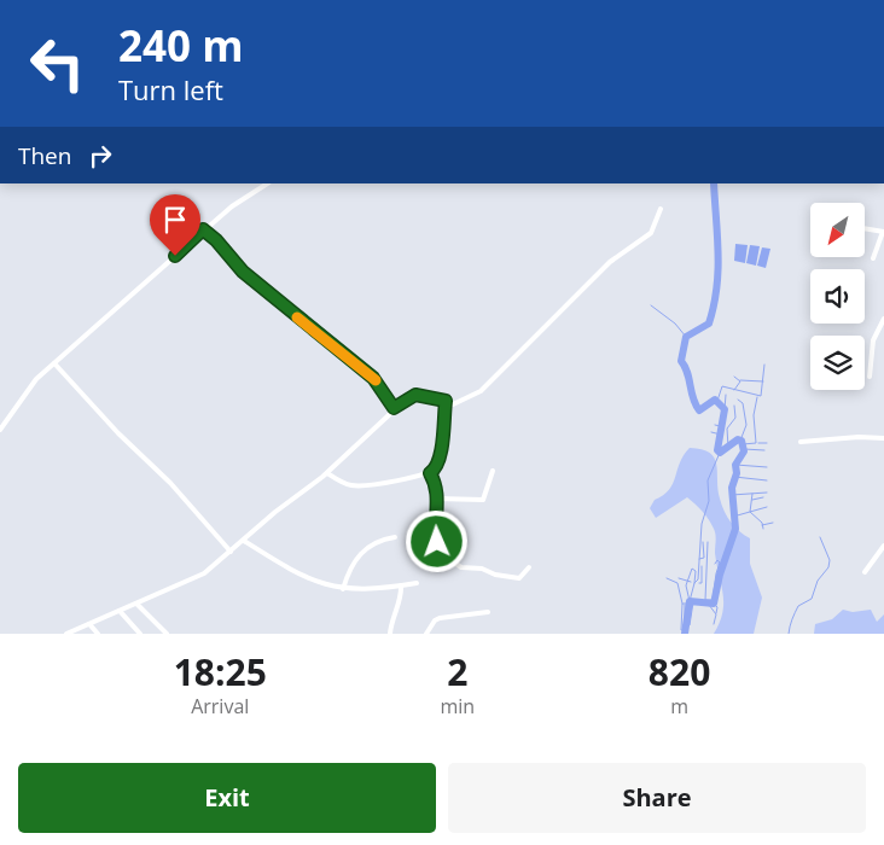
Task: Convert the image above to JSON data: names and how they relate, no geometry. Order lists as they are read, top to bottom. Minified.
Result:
{"north":"bottom left","page":{"turn":["240 m","Turn left"],"then":"Then","eta":["18:25","Arrival","2","min","820","m"],"buttons":["Exit","Share"]}}
